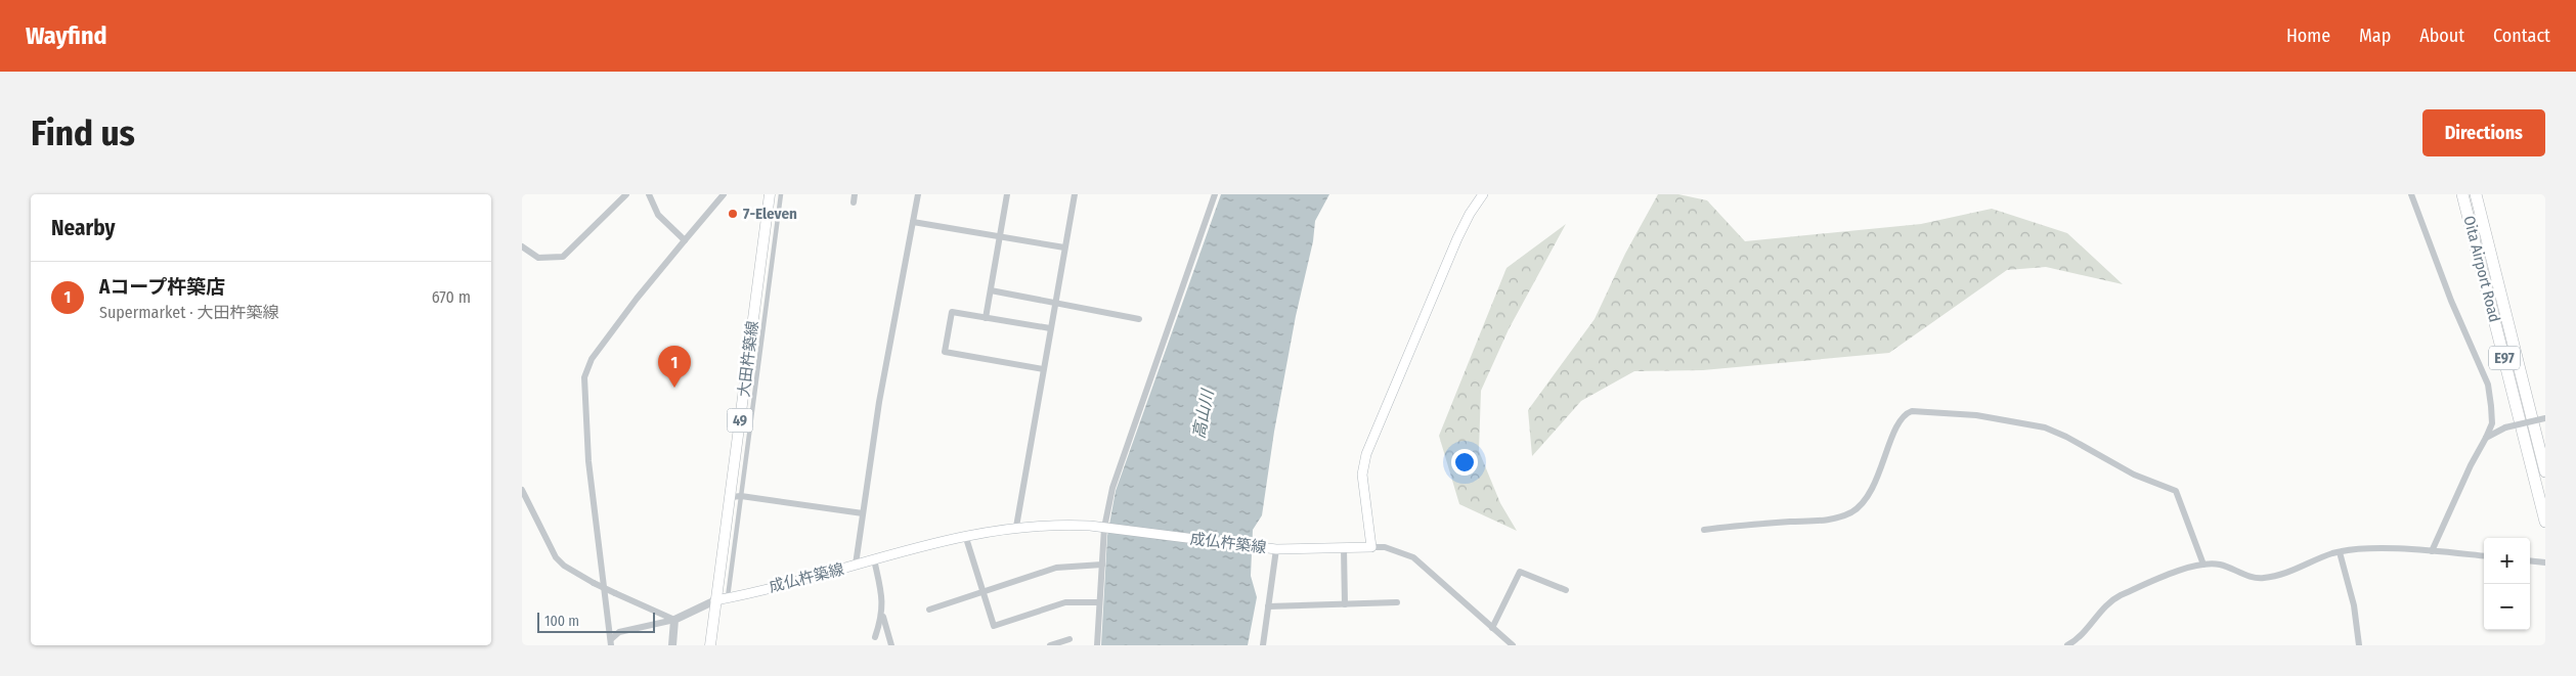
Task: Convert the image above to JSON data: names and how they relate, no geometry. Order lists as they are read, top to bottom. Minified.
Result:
{"streets":{"highway":["Oita Airport Road","E97"],"main road":["大田杵築線","49","成仏杵築線"]},"crossings":[["大田杵築線","成仏杵築線"]],"water":["高山川"],"places":["7-Eleven"],"scale_bar":"100 m","page":{"header":"Wayfind","nav":["Home","Map","About","Contact"],"buttons":"Directions","title":"Find us","heading":"Nearby","list":[{"mark":"1","name":"Aコープ杵築店","note":"Supermarket · 大田杵築線","value":"670 m"}],"pins":"1","map_buttons":["+","−"],"scale":"100 m"}}
